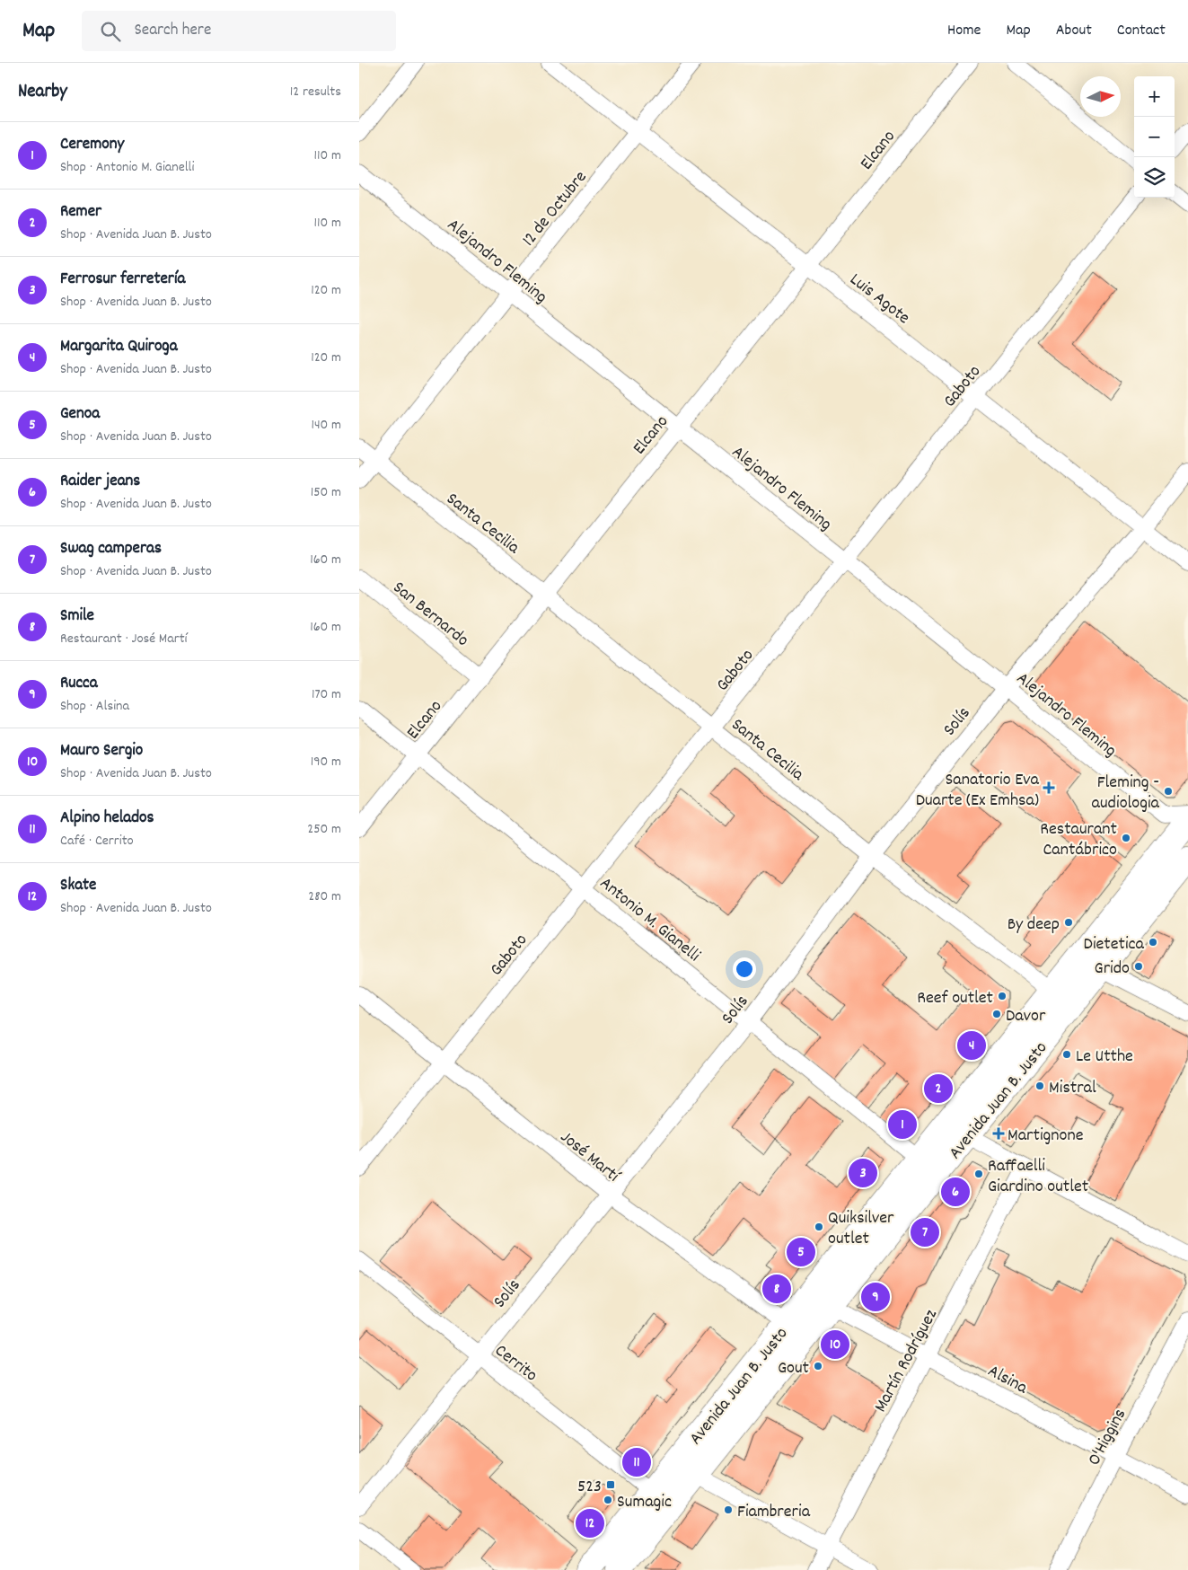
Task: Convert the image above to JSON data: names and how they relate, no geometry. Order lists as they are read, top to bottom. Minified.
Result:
{"streets":{"main road":["Avenida Juan B. Justo"],"street":["Elcano","12 de Octubre","Alejandro Fleming","Luis Agote","Gaboto","Santa Cecilia","San Bernardo","Solís","Antonio M. Gianelli","José Martí","Martín Rodríguez","Cerrito","Alsina","O'Higgins"]},"crossings":[["Elcano","Alejandro Fleming"],["Elcano","Luis Agote"],["Elcano","Santa Cecilia"],["Elcano","San Bernardo"],["Elcano","Antonio M. Gianelli"],["12 de Octubre","Alejandro Fleming"],["12 de Octubre","Luis Agote"],["12 de Octubre","Santa Cecilia"],["Alejandro Fleming","Gaboto"],["Alejandro Fleming","Solís"],["Luis Agote","Gaboto"],["Luis Agote","Solís"],["Gaboto","Santa Cecilia"],["Gaboto","Antonio M. Gianelli"],["Gaboto","José Martí"],["Santa Cecilia","Solís"],["Santa Cecilia","Avenida Juan B. Justo"],["Solís","Antonio M. Gianelli"],["Solís","José Martí"],["Solís","Cerrito"],["Antonio M. Gianelli","Avenida Juan B. Justo"],["Avenida Juan B. Justo","José Martí"],["Avenida Juan B. Justo","Cerrito"],["Avenida Juan B. Justo","Alsina"],["Martín Rodríguez","Alsina"],["Alsina","O'Higgins"]],"places":{"health":["Sanatorio Eva Duarte (Ex Emhsa)","Martignone"],"other":["Fleming - audiologia","Restaurant Cantábrico","By deep","Dietetica","Grido","Reef outlet","Davor","Le Utthe","Mistral","Raffaelli Giardino outlet","Quiksilver outlet","Gout","Sumagic","Fiambreria"],"transit":["523"]},"north":"right","page":{"header":"Map","search":"Search here","nav":["Home","Map","About","Contact"],"heading":["Nearby","12 results"],"map_buttons":["+","−"],"list":[{"mark":"1","name":"Ceremony","note":"Shop · Antonio M. Gianelli","value":"110 m"},{"mark":"2","name":"Remer","note":"Shop · Avenida Juan B. Justo","value":"110 m"},{"mark":"3","name":"Ferrosur ferretería","note":"Shop · Avenida Juan B. Justo","value":"120 m"},{"mark":"4","name":"Margarita Quiroga","note":"Shop · Avenida Juan B. Justo","value":"120 m"},{"mark":"5","name":"Genoa","note":"Shop · Avenida Juan B. Justo","value":"140 m"},{"mark":"6","name":"Raider jeans","note":"Shop · Avenida Juan B. Justo","value":"150 m"},{"mark":"7","name":"Swag camperas","note":"Shop · Avenida Juan B. Justo","value":"160 m"},{"mark":"8","name":"Smile","note":"Restaurant · José Martí","value":"160 m"},{"mark":"9","name":"Rucca","note":"Shop · Alsina","value":"170 m"},{"mark":"10","name":"Mauro Sergio","note":"Shop · Avenida Juan B. Justo","value":"190 m"},{"mark":"11","name":"Alpino helados","note":"Café · Cerrito","value":"250 m"},{"mark":"12","name":"Skate","note":"Shop · Avenida Juan B. Justo","value":"280 m"}],"pins":["4","2","1","3","6","7","5","8","9","10","11","12"]}}
